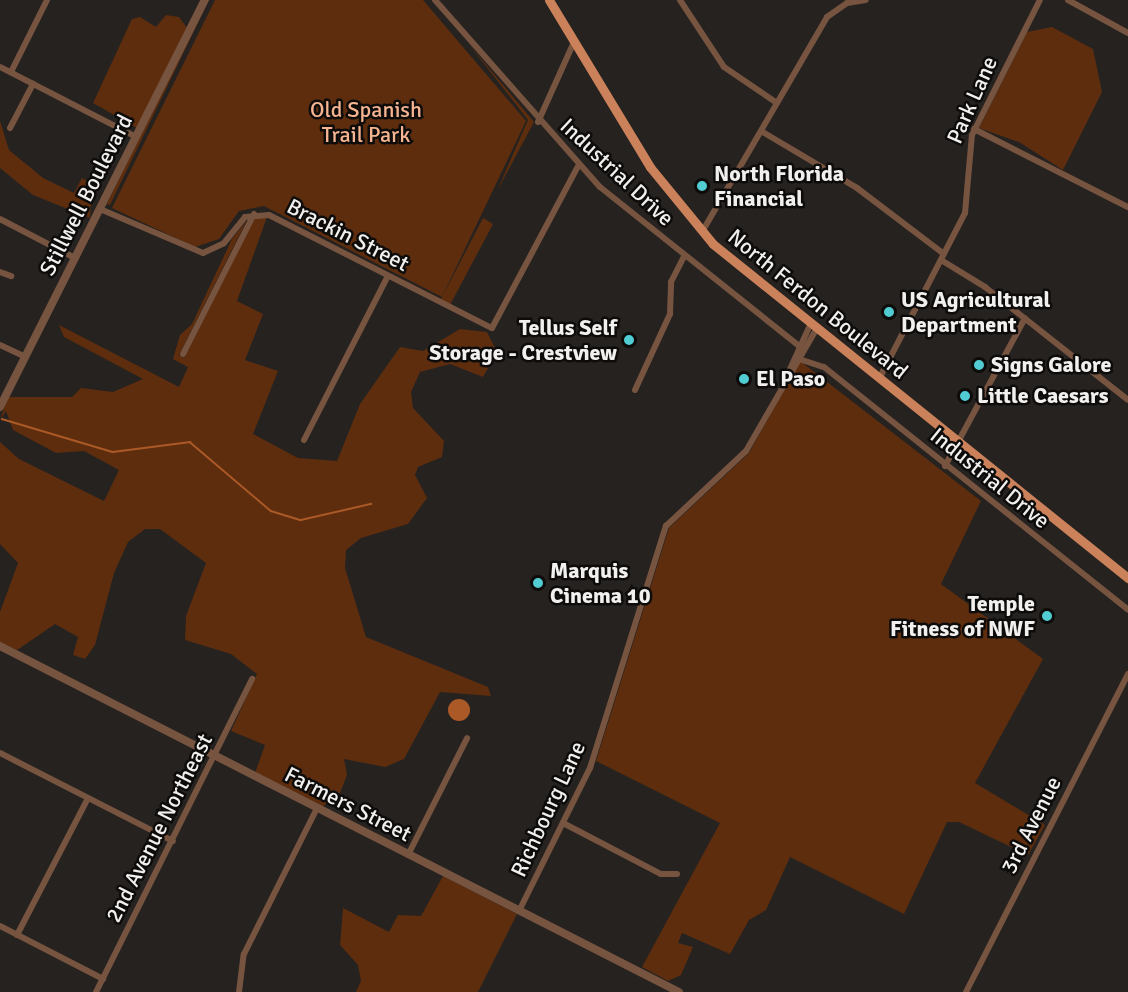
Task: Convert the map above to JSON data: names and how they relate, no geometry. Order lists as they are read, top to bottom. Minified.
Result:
{"streets":{"main road":["North Ferdon Boulevard"],"street":["Park Lane","Industrial Drive","Stillwell Boulevard","Brackin Street","Farmers Street","Richbourg Lane","3rd Avenue","2nd Avenue Northeast"]},"crossings":[["Park Lane","North Ferdon Boulevard"],["Industrial Drive","Brackin Street"],["Industrial Drive","Richbourg Lane"],["Stillwell Boulevard","Brackin Street"],["North Ferdon Boulevard","Richbourg Lane"],["Farmers Street","Richbourg Lane"],["Farmers Street","2nd Avenue Northeast"]],"parks":["Old Spanish Trail Park"],"places":["North Florida Financial","US Agricultural Department","Tellus Self Storage - Crestview","Signs Galore","El Paso","Little Caesars","Marquis Cinema 10","Temple Fitness of NWF"]}
